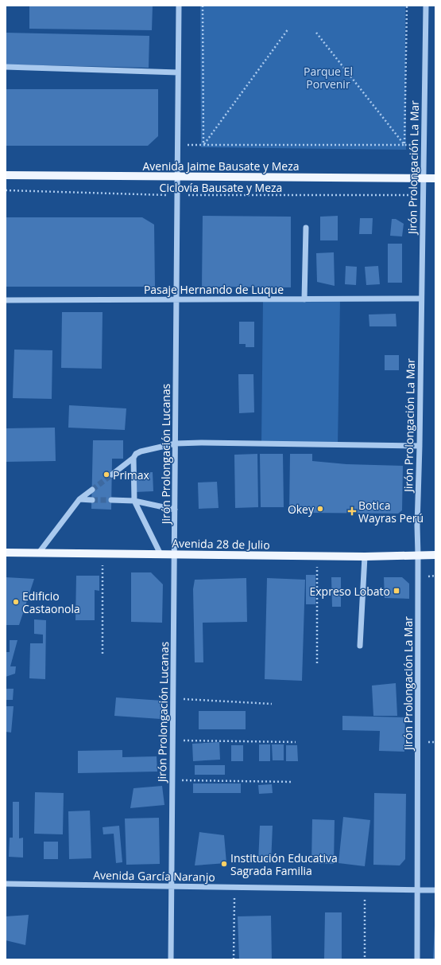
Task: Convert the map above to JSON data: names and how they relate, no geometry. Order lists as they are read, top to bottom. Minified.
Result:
{"streets":{"main road":["Avenida Jaime Bausate y Meza","Avenida 28 de Julio"],"street":["Jirón Prolongación La Mar","Pasaje Hernando de Luque","Jirón Prolongación Lucanas","Avenida García Naranjo"],"path":["Ciclovía Bausate y Meza"]},"crossings":[["Avenida Jaime Bausate y Meza","Jirón Prolongación La Mar"],["Avenida Jaime Bausate y Meza","Jirón Prolongación Lucanas"],["Jirón Prolongación La Mar","Ciclovía Bausate y Meza"],["Jirón Prolongación La Mar","Pasaje Hernando de Luque"],["Jirón Prolongación La Mar","Avenida 28 de Julio"],["Jirón Prolongación La Mar","Avenida García Naranjo"],["Ciclovía Bausate y Meza","Jirón Prolongación Lucanas"],["Pasaje Hernando de Luque","Jirón Prolongación Lucanas"],["Jirón Prolongación Lucanas","Avenida 28 de Julio"],["Jirón Prolongación Lucanas","Avenida García Naranjo"]],"parks":["Parque El Porvenir"],"places":{"other":["Primax","Okey","Edificio Castaonola","Institución Educativa Sagrada Familia"],"health":["Botica Wayras Perú"],"transit":["Expreso Lobato"]}}
